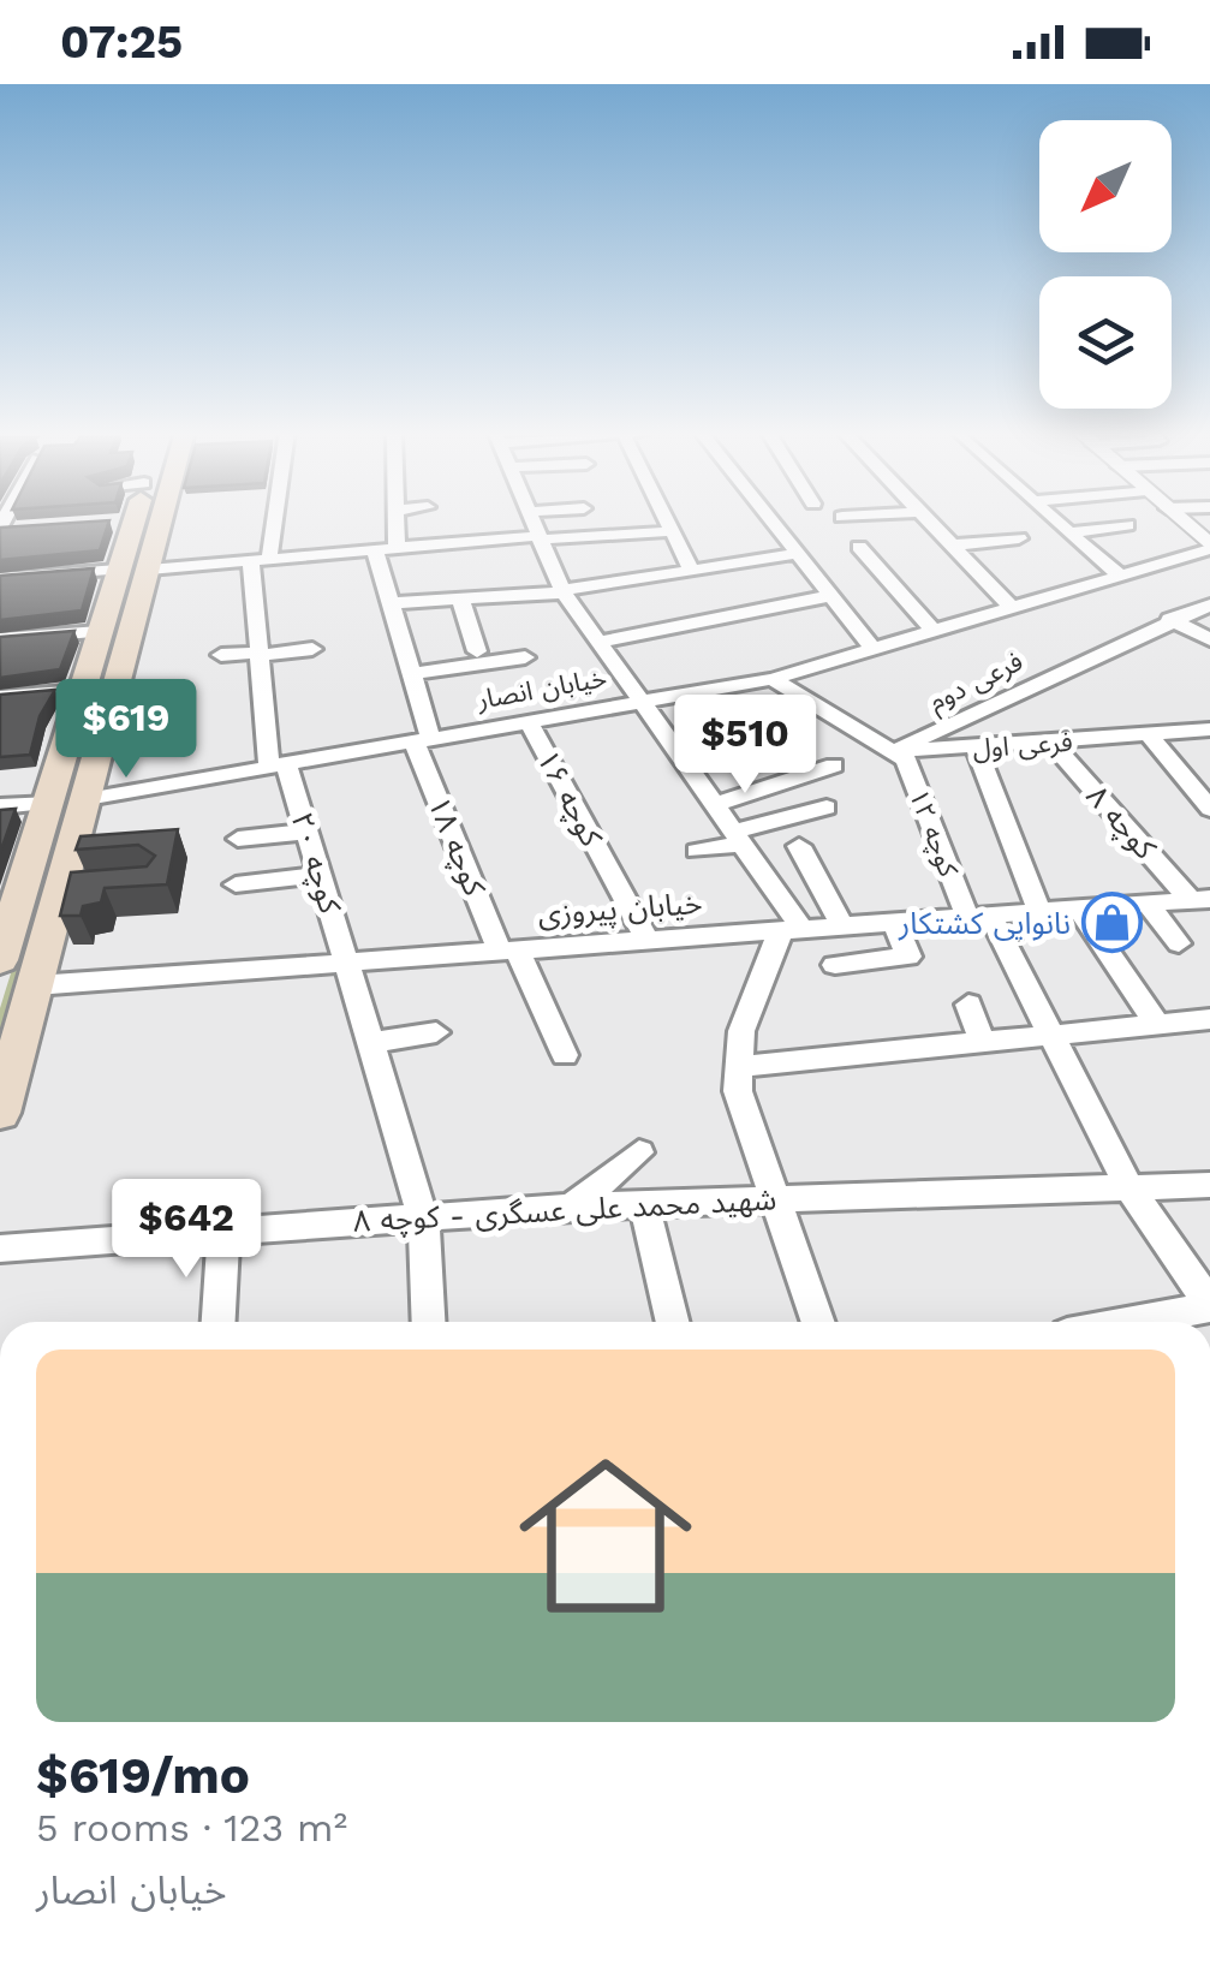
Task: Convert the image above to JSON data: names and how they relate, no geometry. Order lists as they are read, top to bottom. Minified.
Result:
{"streets":{"street":["فرعی دوم","خیابان انصار","فرعی اول","کوچه ۱۶","کوچه ۸","کوچه ۱۲","کوچه ۱۸","کوچه ۲۰","خیابان پیروزی","شهید محمد علی عسگری - کوچه ۸"]},"crossings":[["فرعی دوم","فرعی اول"],["فرعی دوم","کوچه ۱۲"],["خیابان انصار","کوچه ۱۶"],["خیابان انصار","کوچه ۱۲"],["خیابان انصار","کوچه ۱۸"],["خیابان انصار","کوچه ۲۰"],["فرعی اول","کوچه ۸"],["فرعی اول","کوچه ۱۲"],["کوچه ۱۶","خیابان پیروزی"],["کوچه ۸","خیابان پیروزی"],["کوچه ۱۲","خیابان پیروزی"],["کوچه ۱۸","خیابان پیروزی"],["کوچه ۲۰","خیابان پیروزی"],["کوچه ۲۰","شهید محمد علی عسگری - کوچه ۸"]],"places":{"shop":["نانوایی کشتکار"]},"north":"bottom left","page":{"status":"07:25","price":["$619","$510","$642"],"list":[{"name":"$619/mo","note":"5 rooms · 123 m² · خیابان انصار"}]}}
